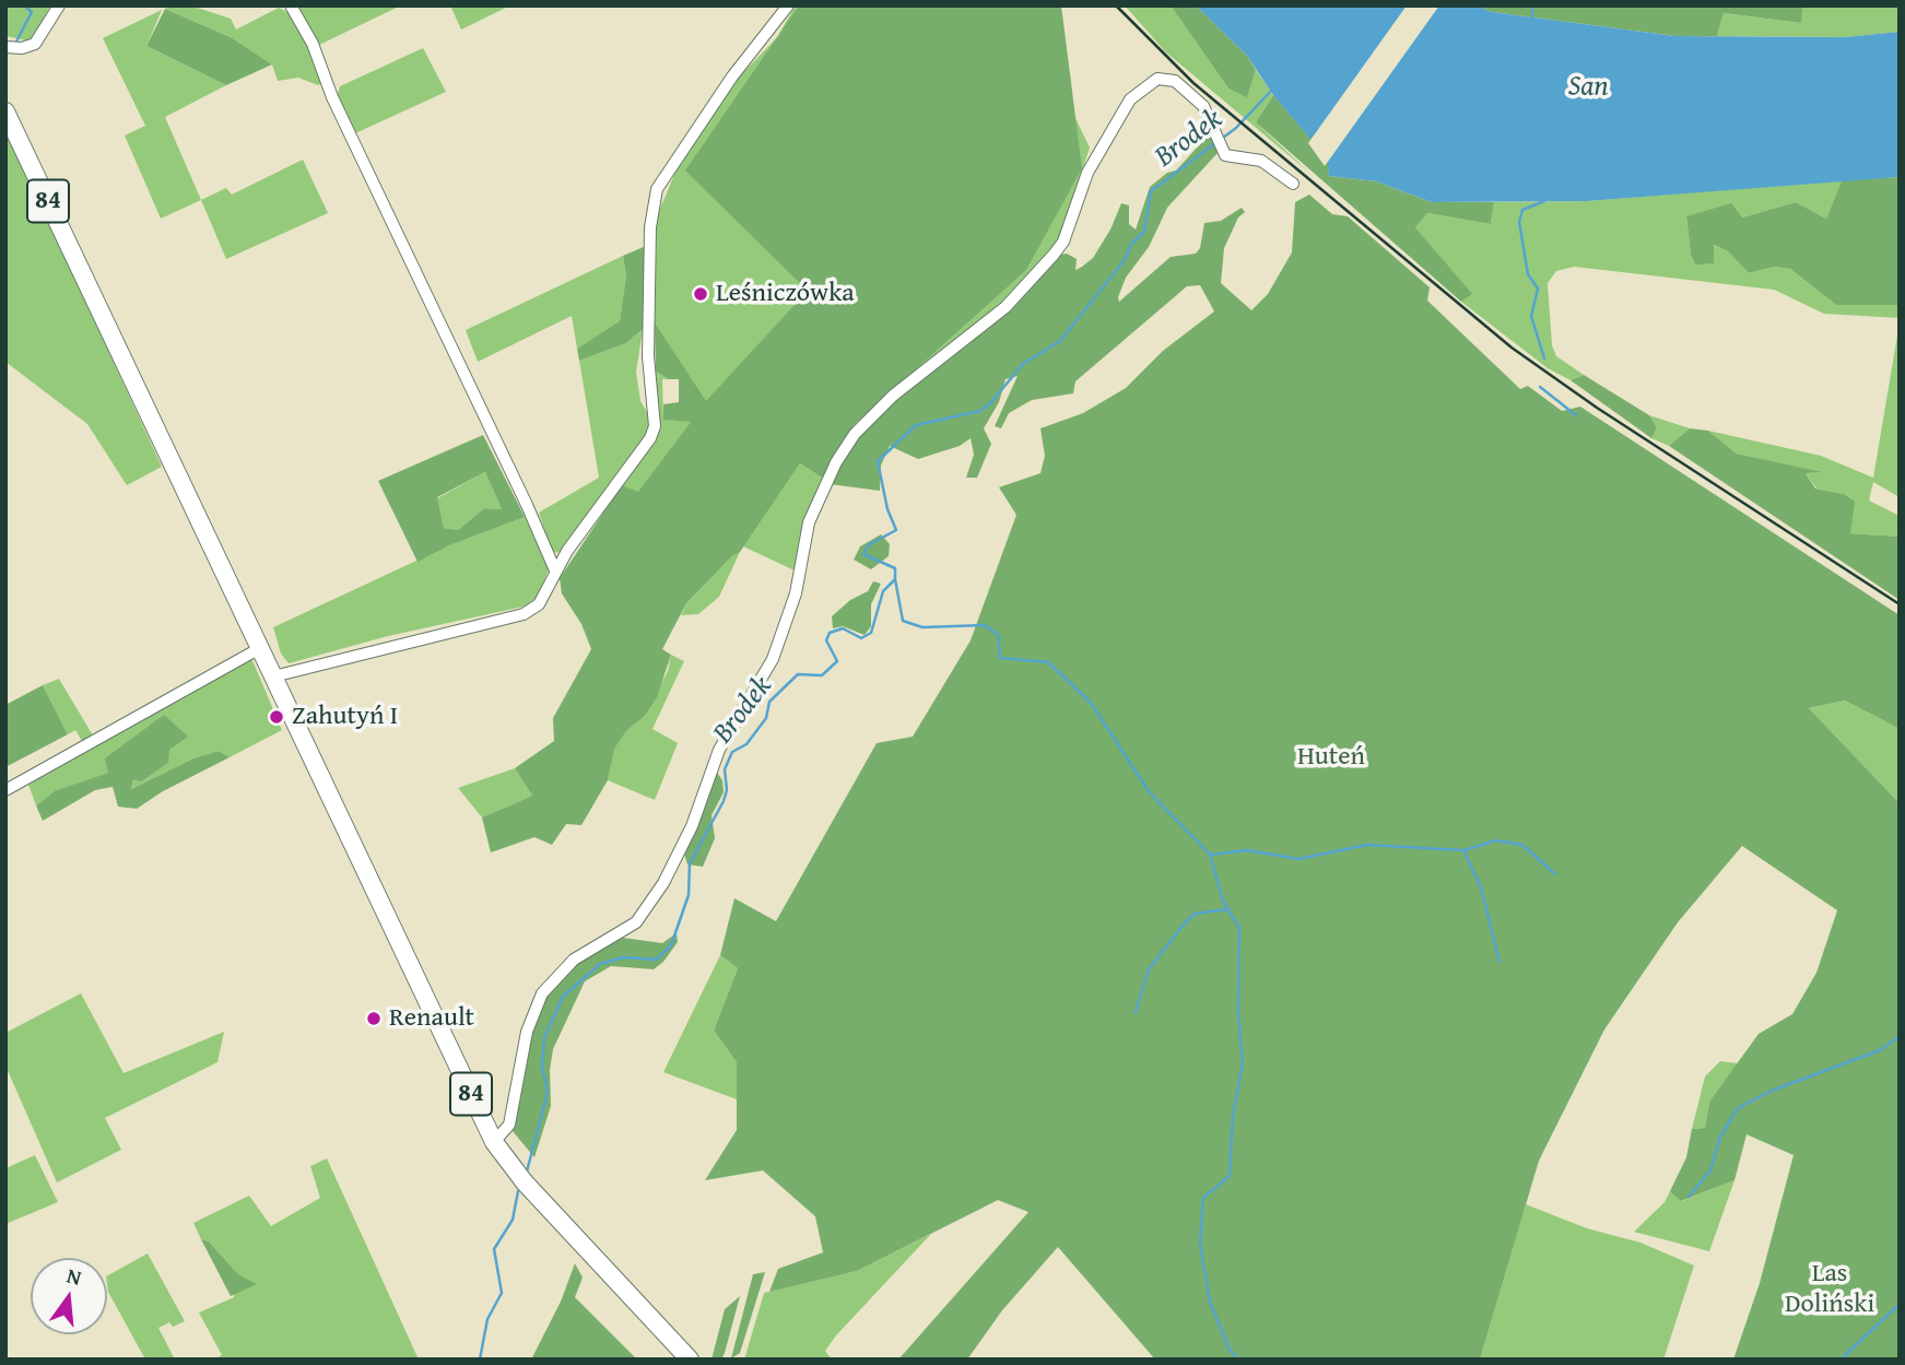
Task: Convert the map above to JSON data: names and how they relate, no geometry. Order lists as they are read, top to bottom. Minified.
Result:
{"streets":{"main road":["84"]},"water":["San","Brodek"],"parks":["Huteń","Las Doliński"],"places":["Leśniczówka","Zahutyń I","Renault"],"north":"top"}
